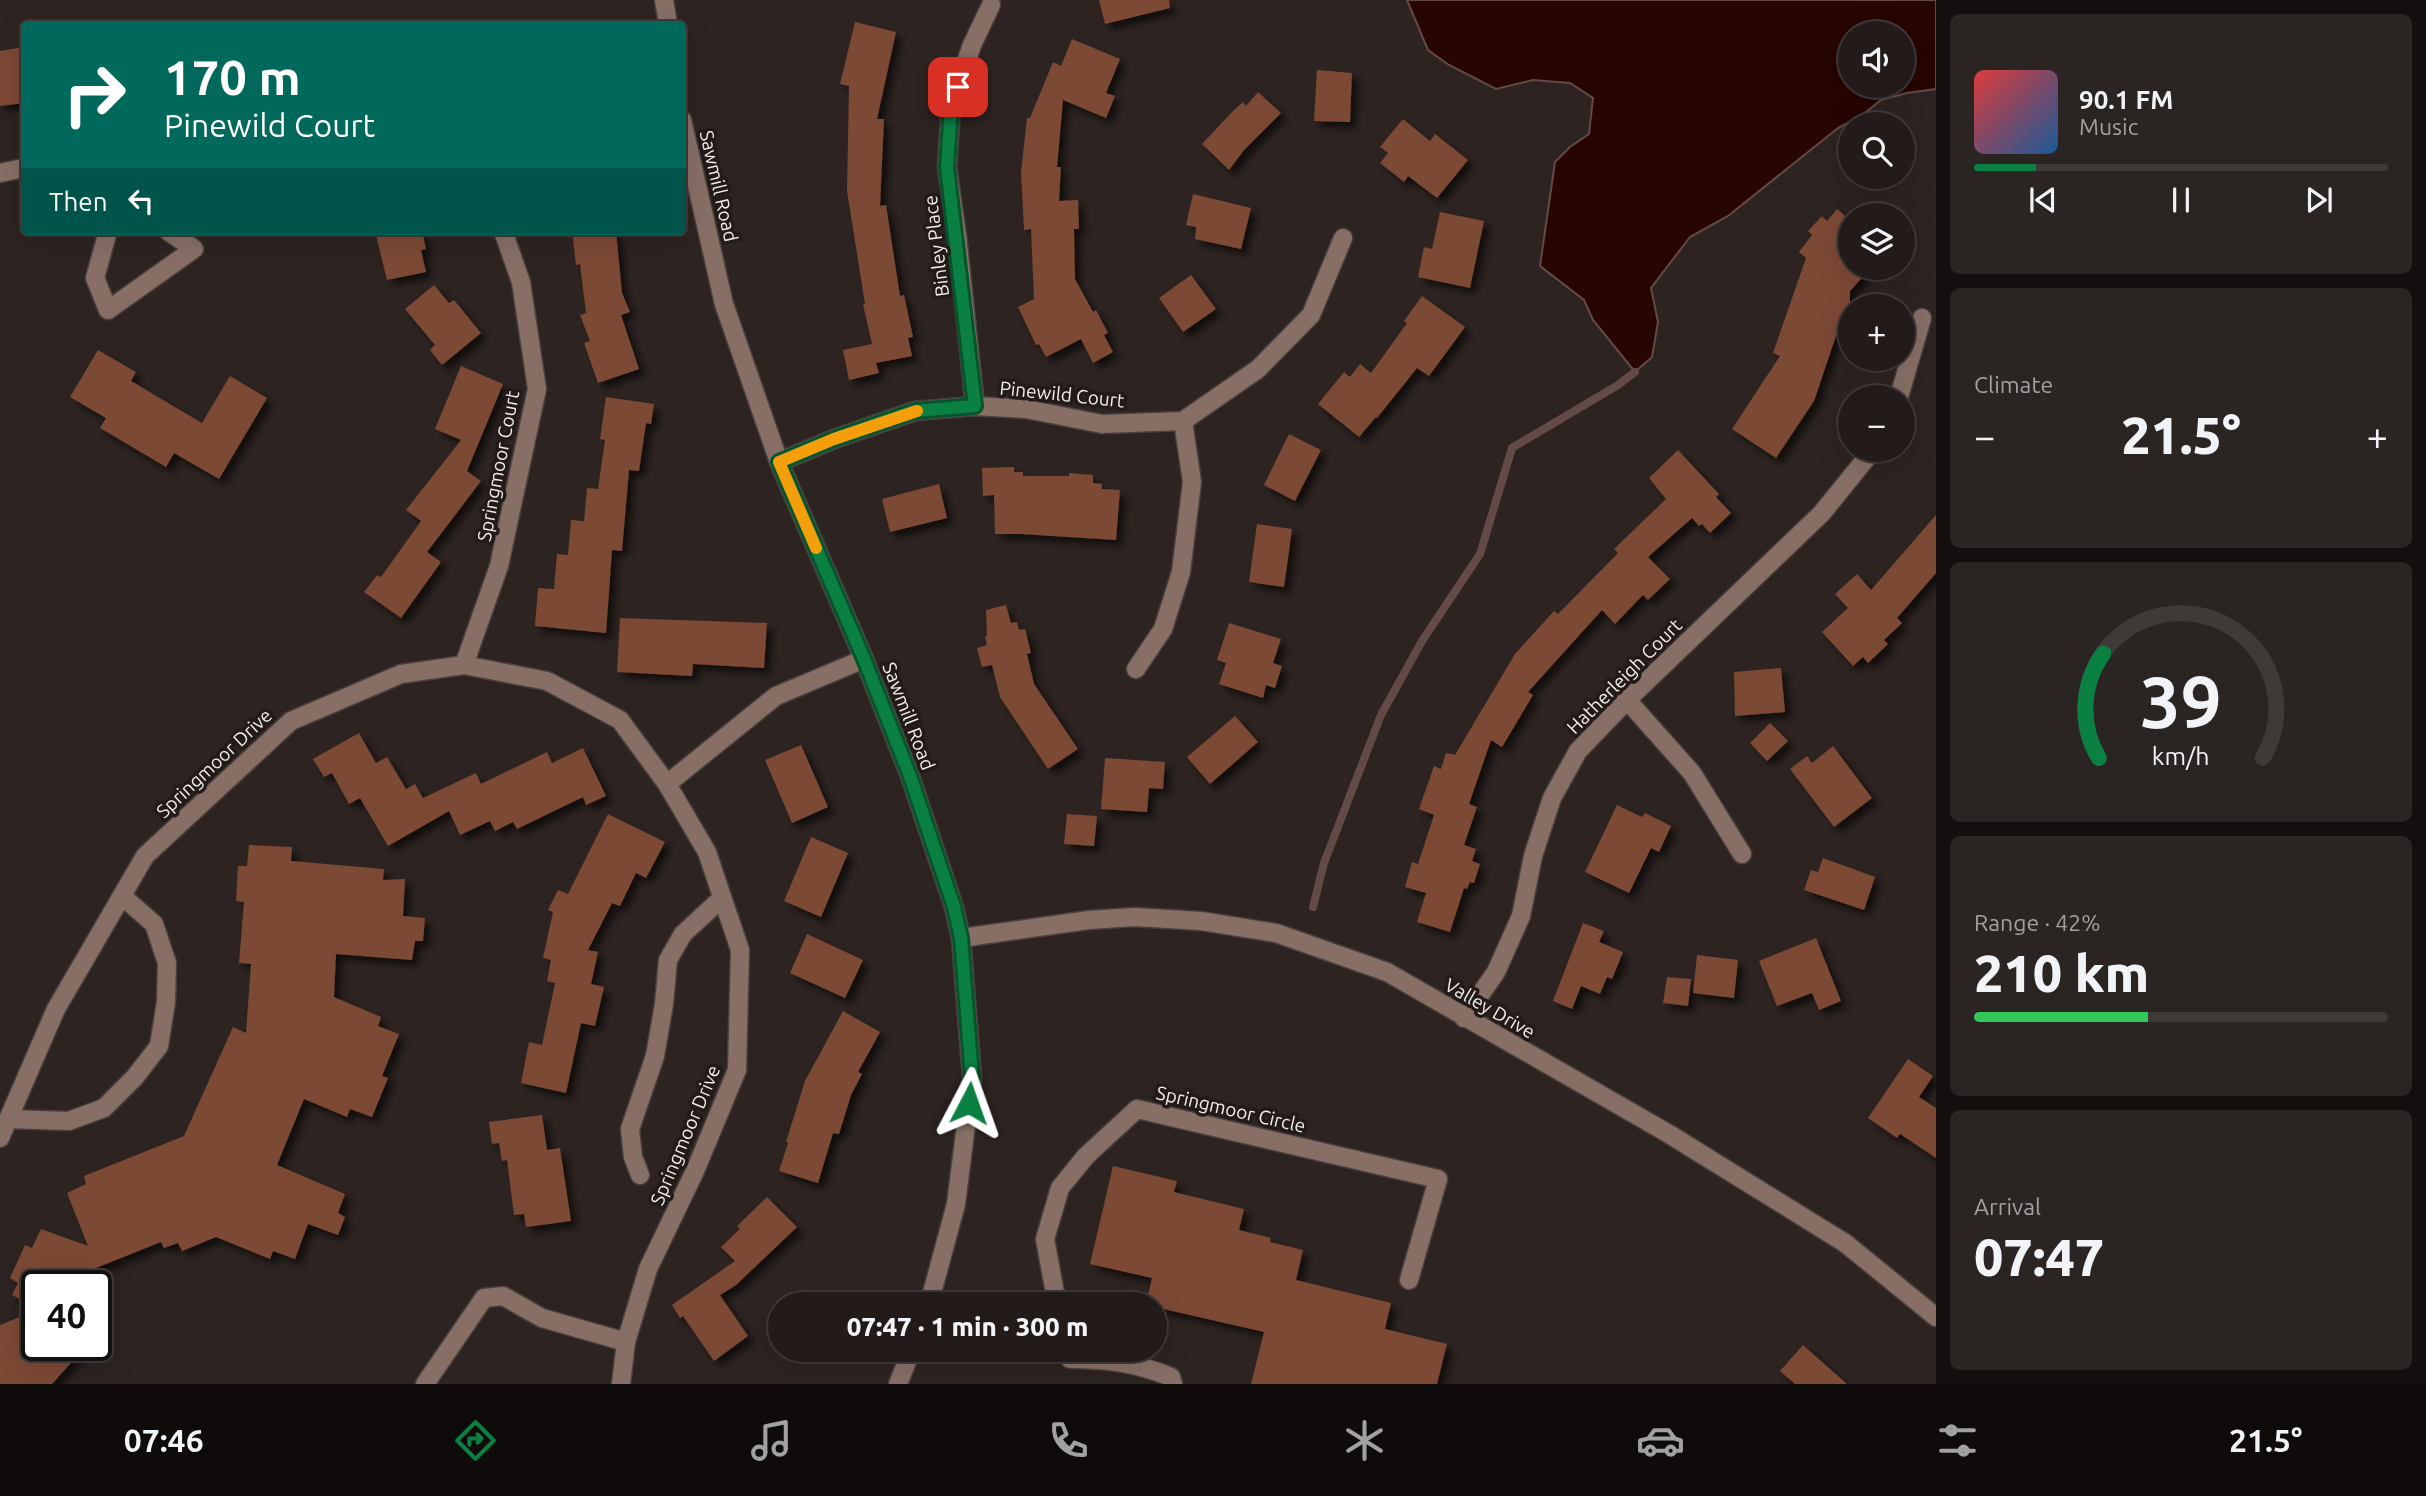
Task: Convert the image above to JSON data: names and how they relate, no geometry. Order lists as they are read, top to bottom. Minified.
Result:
{"streets":{"street":["Sawmill Road","Binley Place","Pinewild Court","Springmoor Court","Hatherleigh Court","Springmoor Drive","Valley Drive","Springmoor Circle"]},"crossings":[["Sawmill Road","Pinewild Court"],["Sawmill Road","Valley Drive"],["Binley Place","Pinewild Court"],["Springmoor Court","Springmoor Drive"],["Hatherleigh Court","Valley Drive"]],"page":{"map_buttons":["+","−"],"turn":["170 m","Pinewild Court"],"song":["90.1 FM","Music"],"then":"Then","tile":["Climate",["Range · 42%","210 km"],["Arrival","07:47"]],"heat":["−","21.5°","+"],"limit":"40","trip":"07:47 · 1 min · 300 m","tabs":["07:46","21.5°"],"gauge":["39","km/h"]}}
